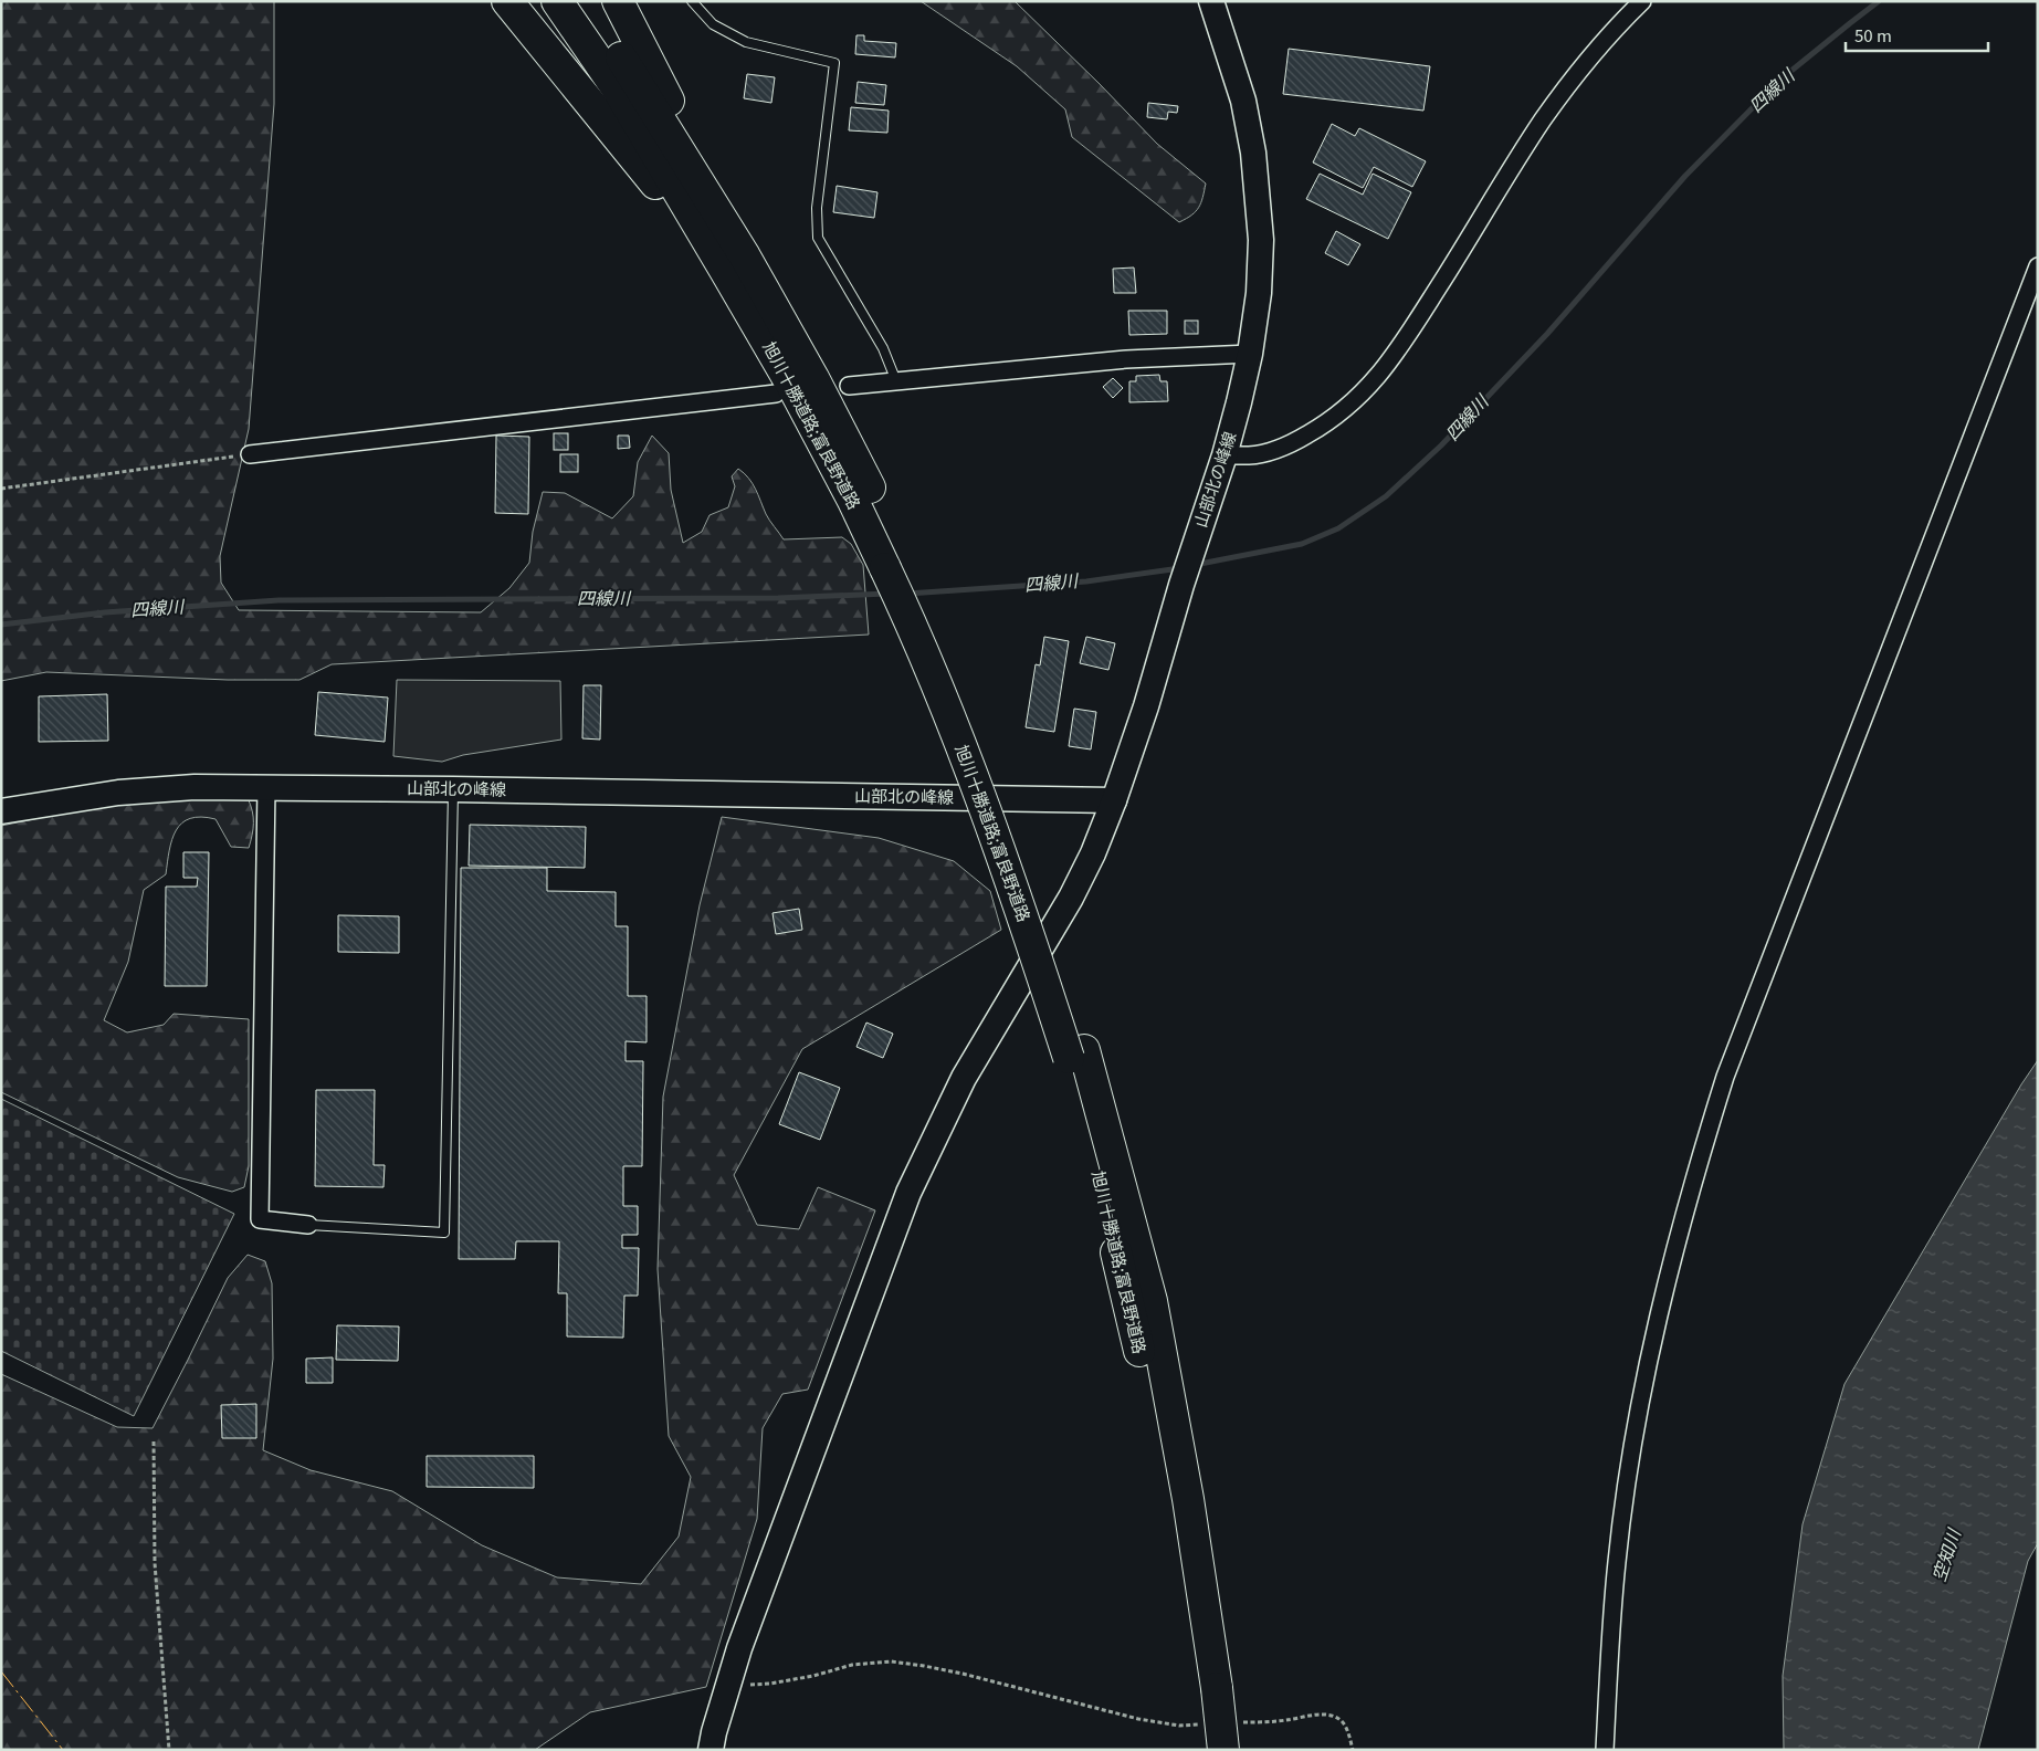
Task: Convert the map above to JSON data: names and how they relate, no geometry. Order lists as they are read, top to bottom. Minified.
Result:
{"streets":{"highway":["旭川十勝道路;富良野道路"],"main road":["山部北の峰線"]},"water":["四線川","空知川"],"scale_bar":"50 m"}
